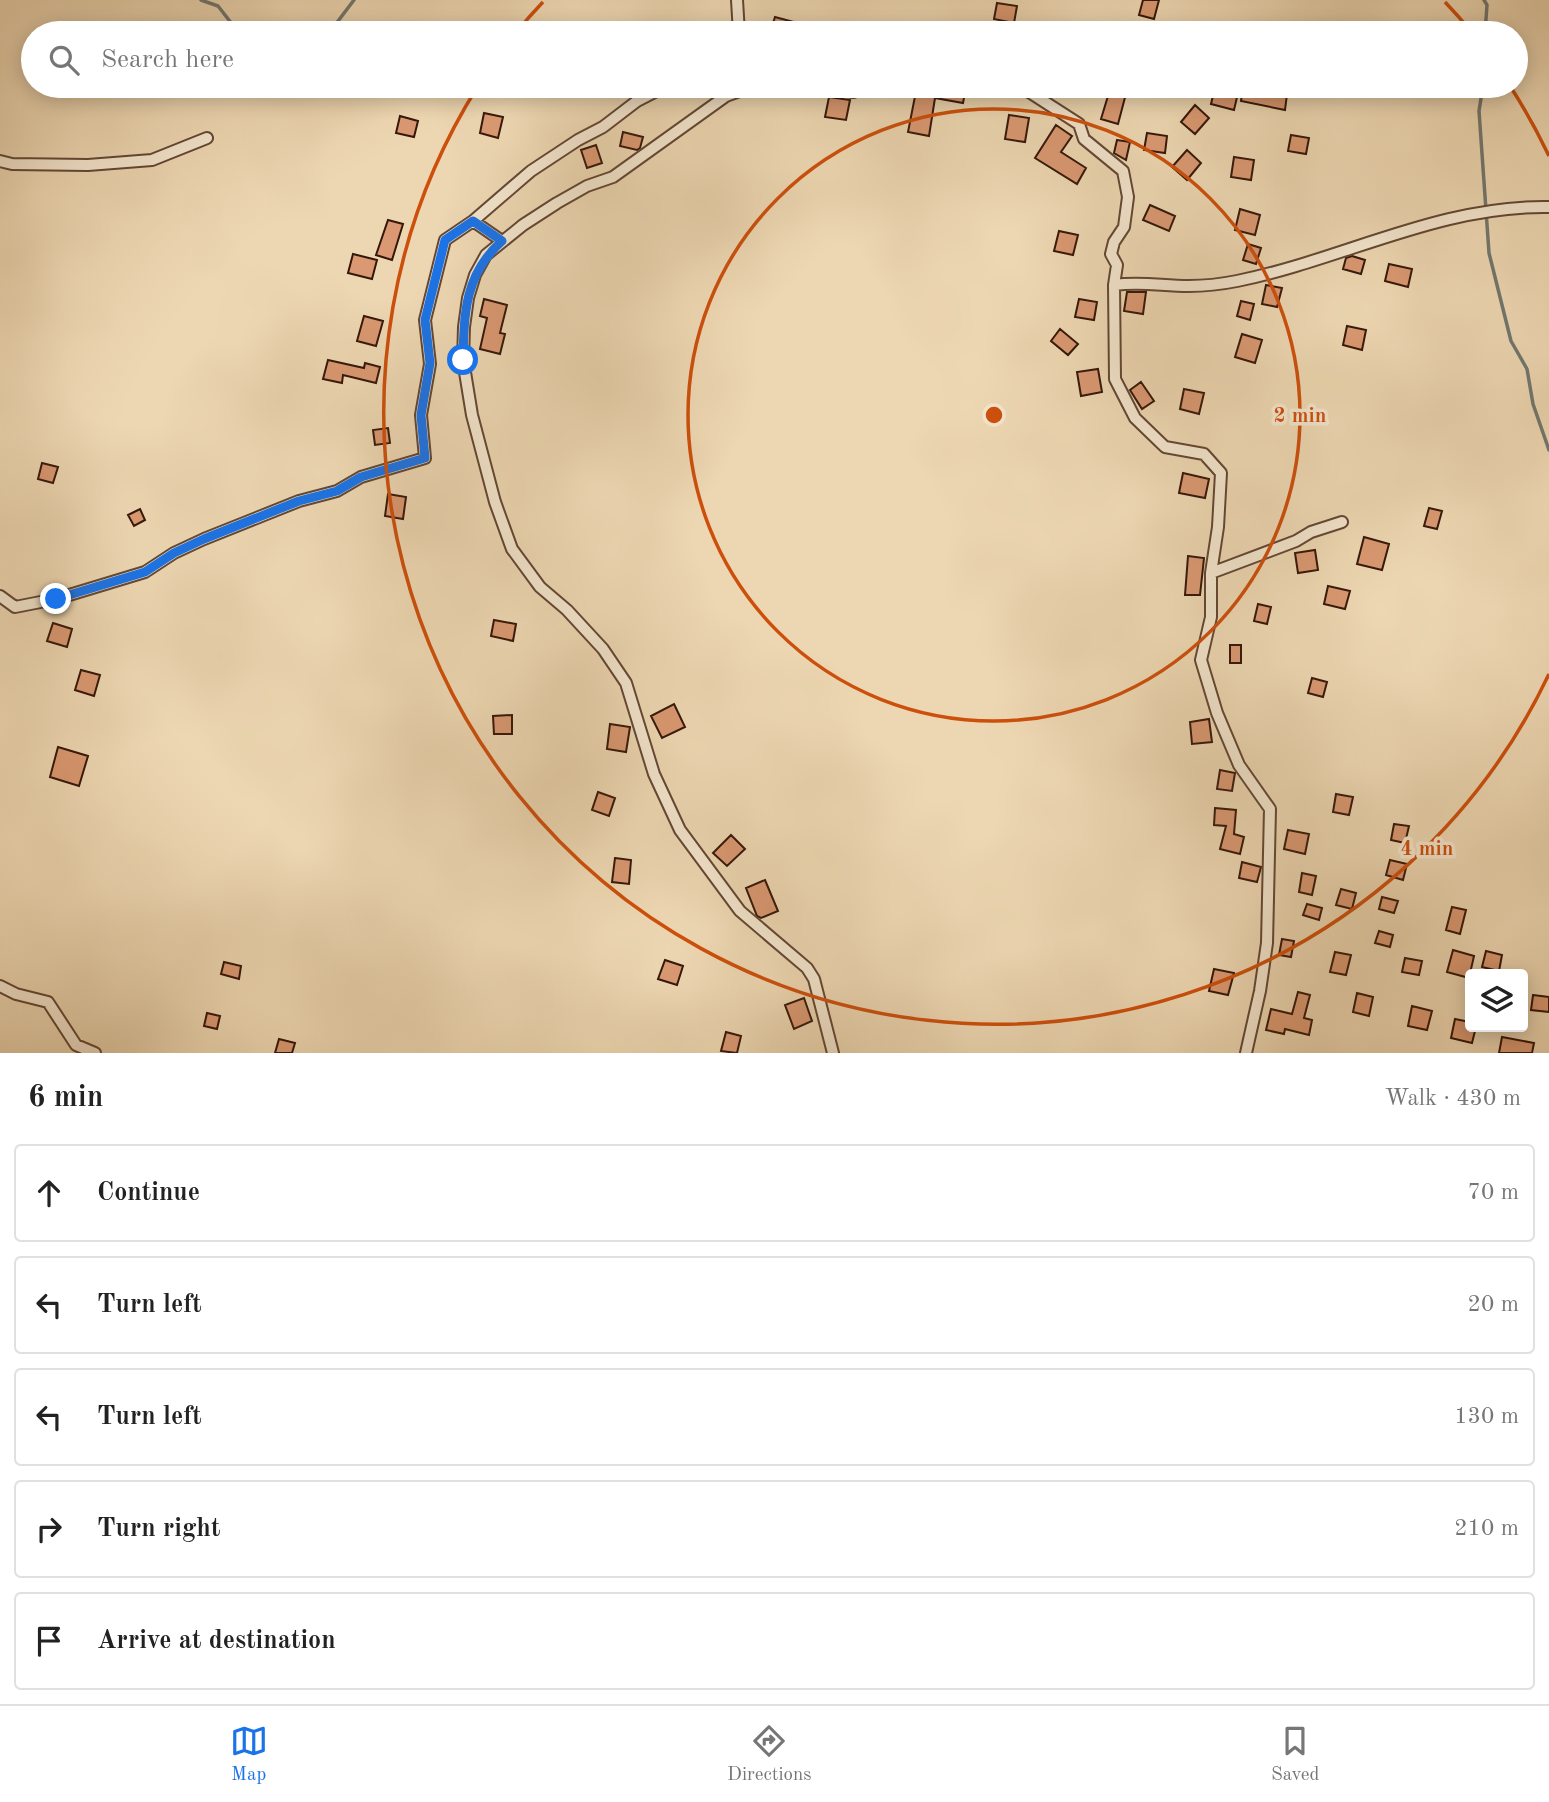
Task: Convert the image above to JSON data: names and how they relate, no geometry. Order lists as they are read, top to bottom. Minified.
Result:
{"page":{"search":"Search here","heading":["6 min","Walk · 430 m"],"list":[["Continue","70 m"],["Turn left","20 m"],["Turn left","130 m"],["Turn right","210 m"],"Arrive at destination"],"nav":["Map","Directions","Saved"]},"rings":["2 min","4 min"]}
